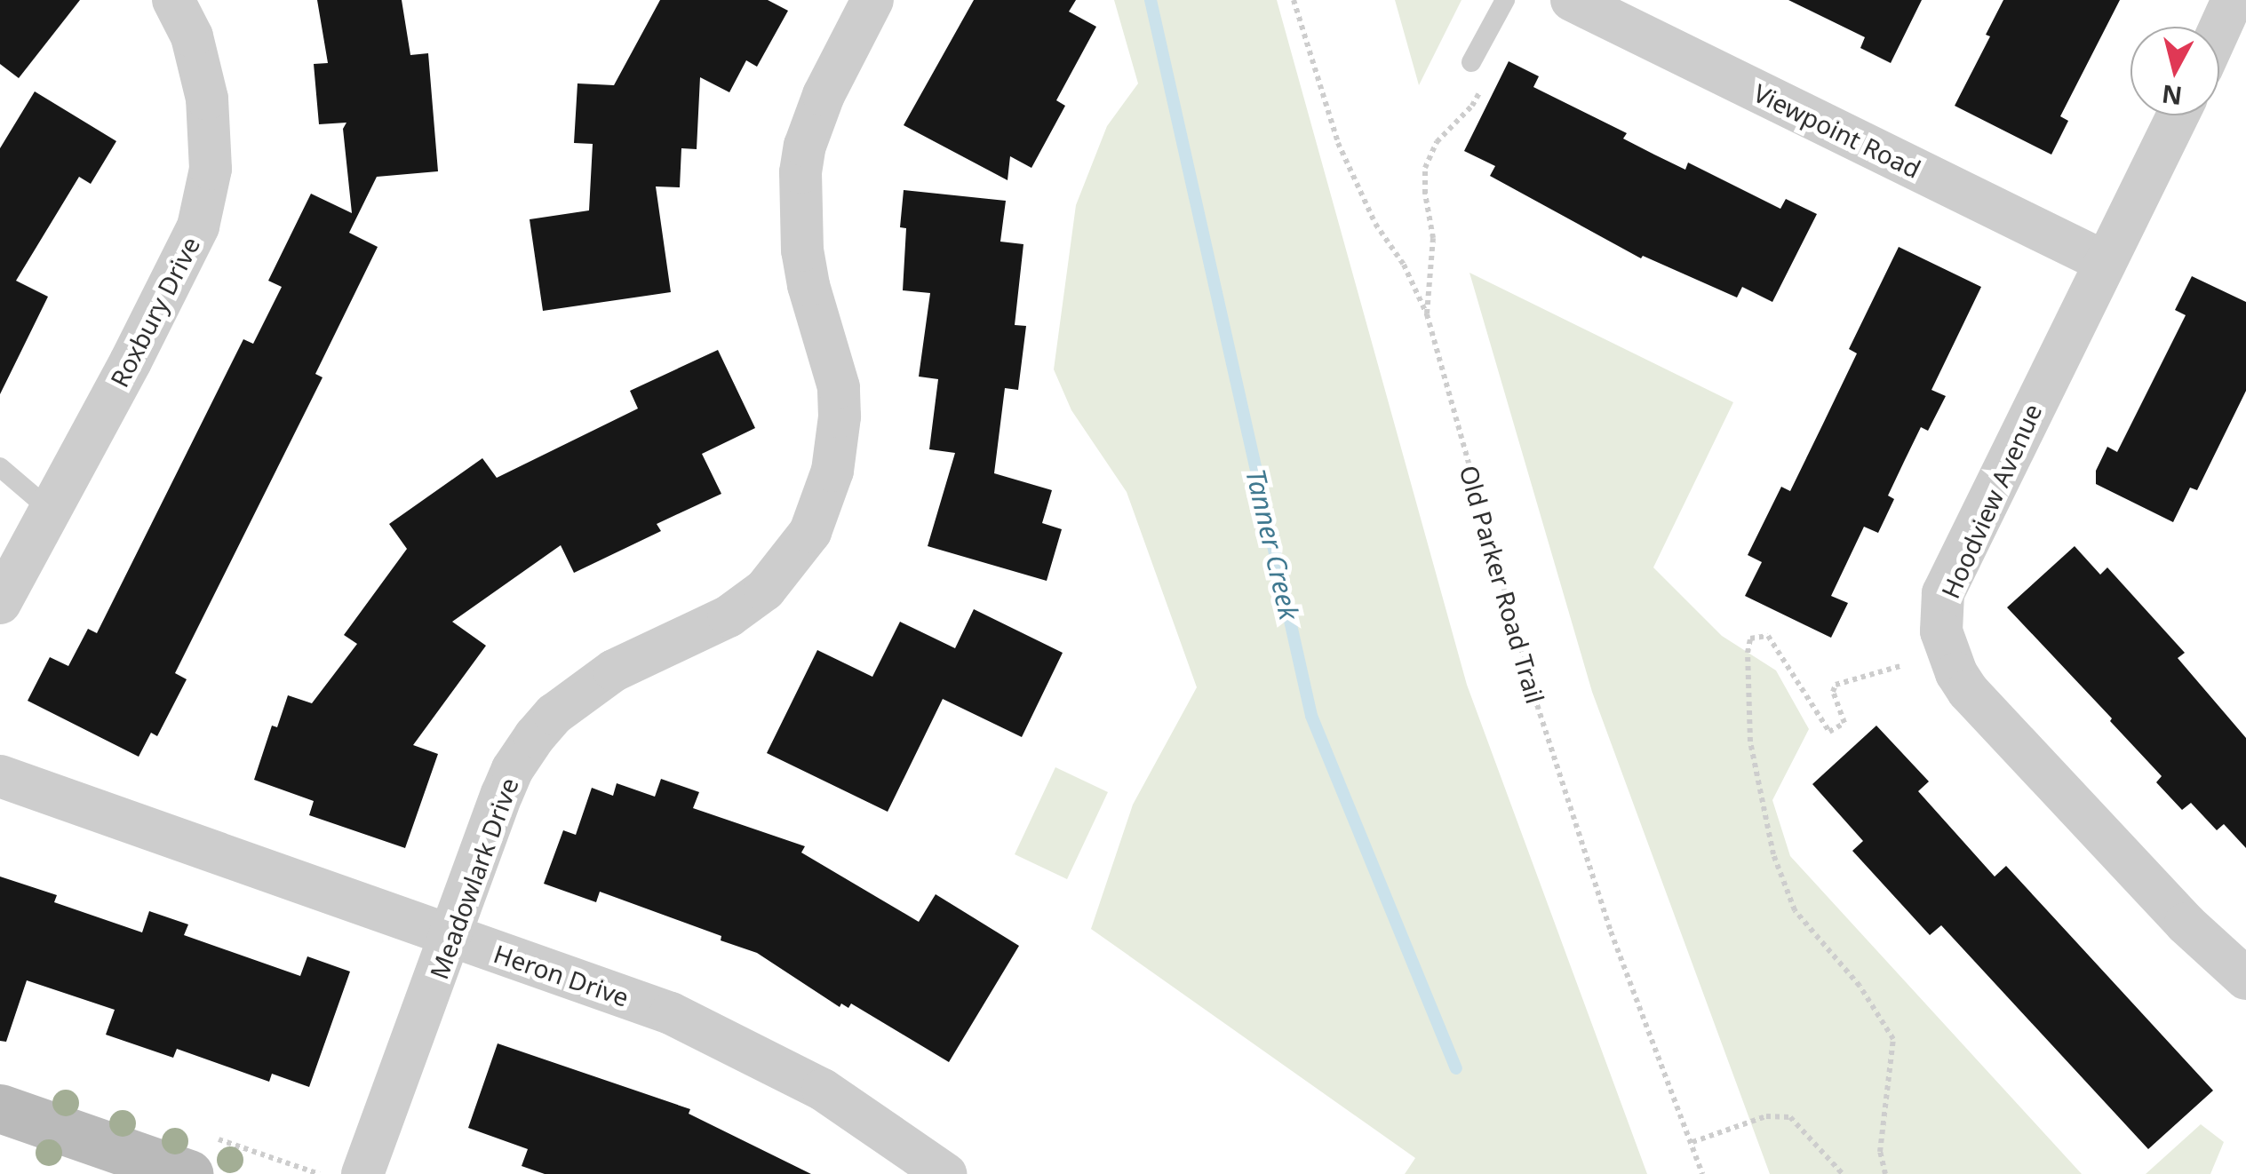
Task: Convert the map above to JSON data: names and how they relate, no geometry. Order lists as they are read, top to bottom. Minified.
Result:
{"streets":{"street":["Viewpoint Road","Roxbury Drive","Hoodview Avenue","Meadowlark Drive","Heron Drive"],"path":["Old Parker Road Trail"]},"crossings":[["Viewpoint Road","Hoodview Avenue"],["Meadowlark Drive","Heron Drive"]],"water":["Tanner Creek"],"north":"bottom"}
